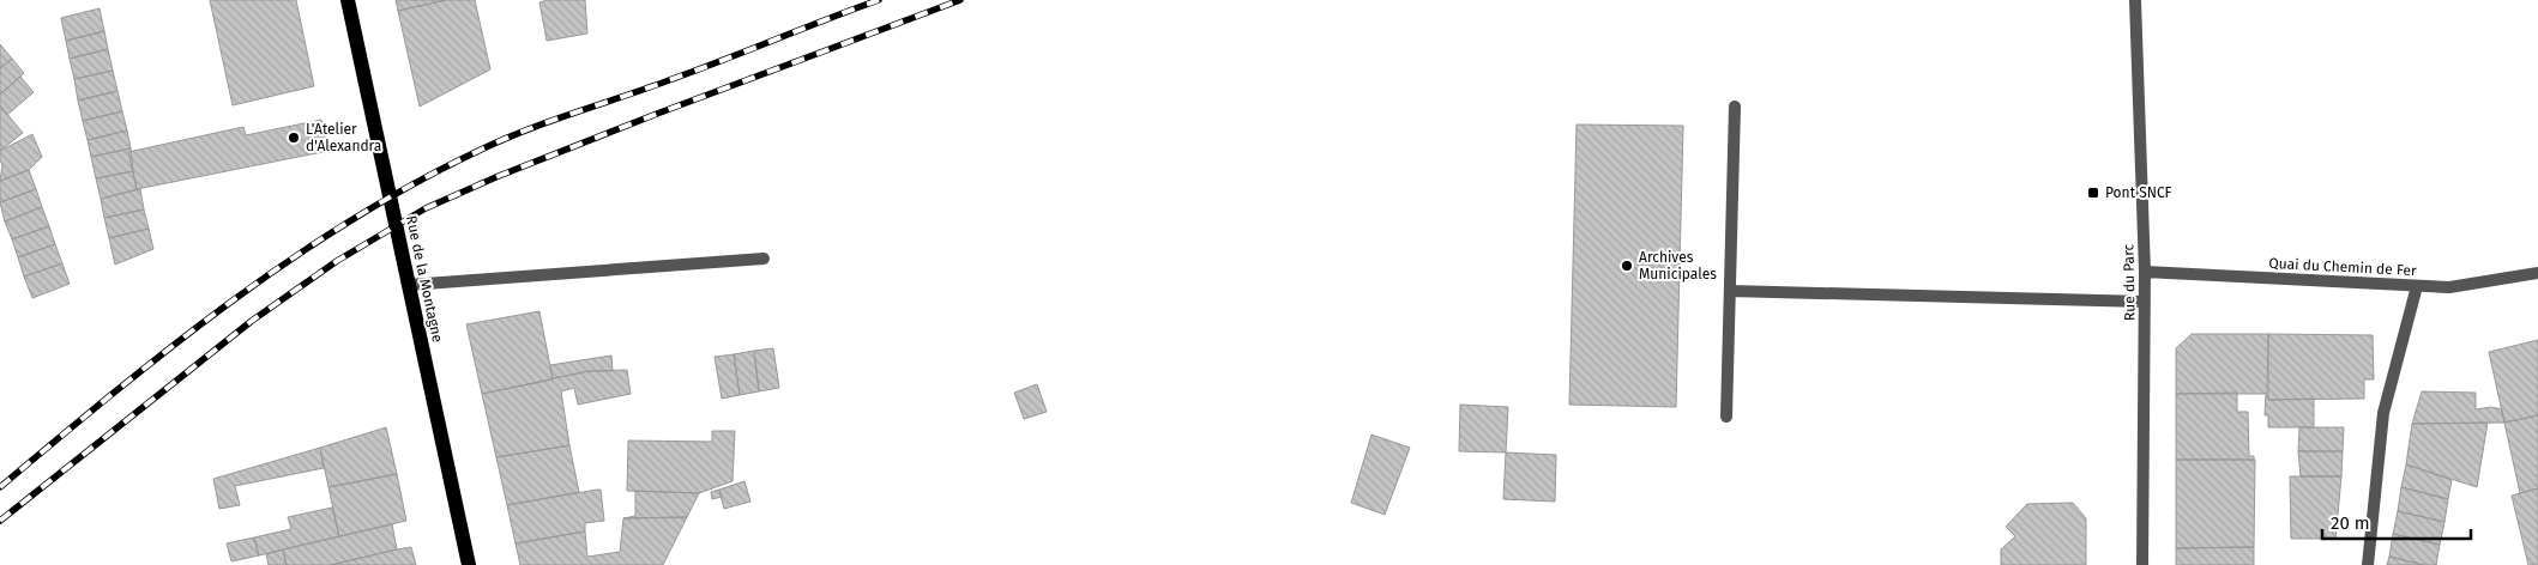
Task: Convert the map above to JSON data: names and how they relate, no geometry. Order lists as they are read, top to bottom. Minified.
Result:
{"streets":{"main road":["Rue de la Montagne"],"street":["Quai du Chemin de Fer","Rue du Parc"]},"crossings":[["Quai du Chemin de Fer","Rue du Parc"]],"places":{"other":["L'Atelier d'Alexandra","Archives Municipales"],"transit":["Pont SNCF"]},"scale_bar":"20 m"}
